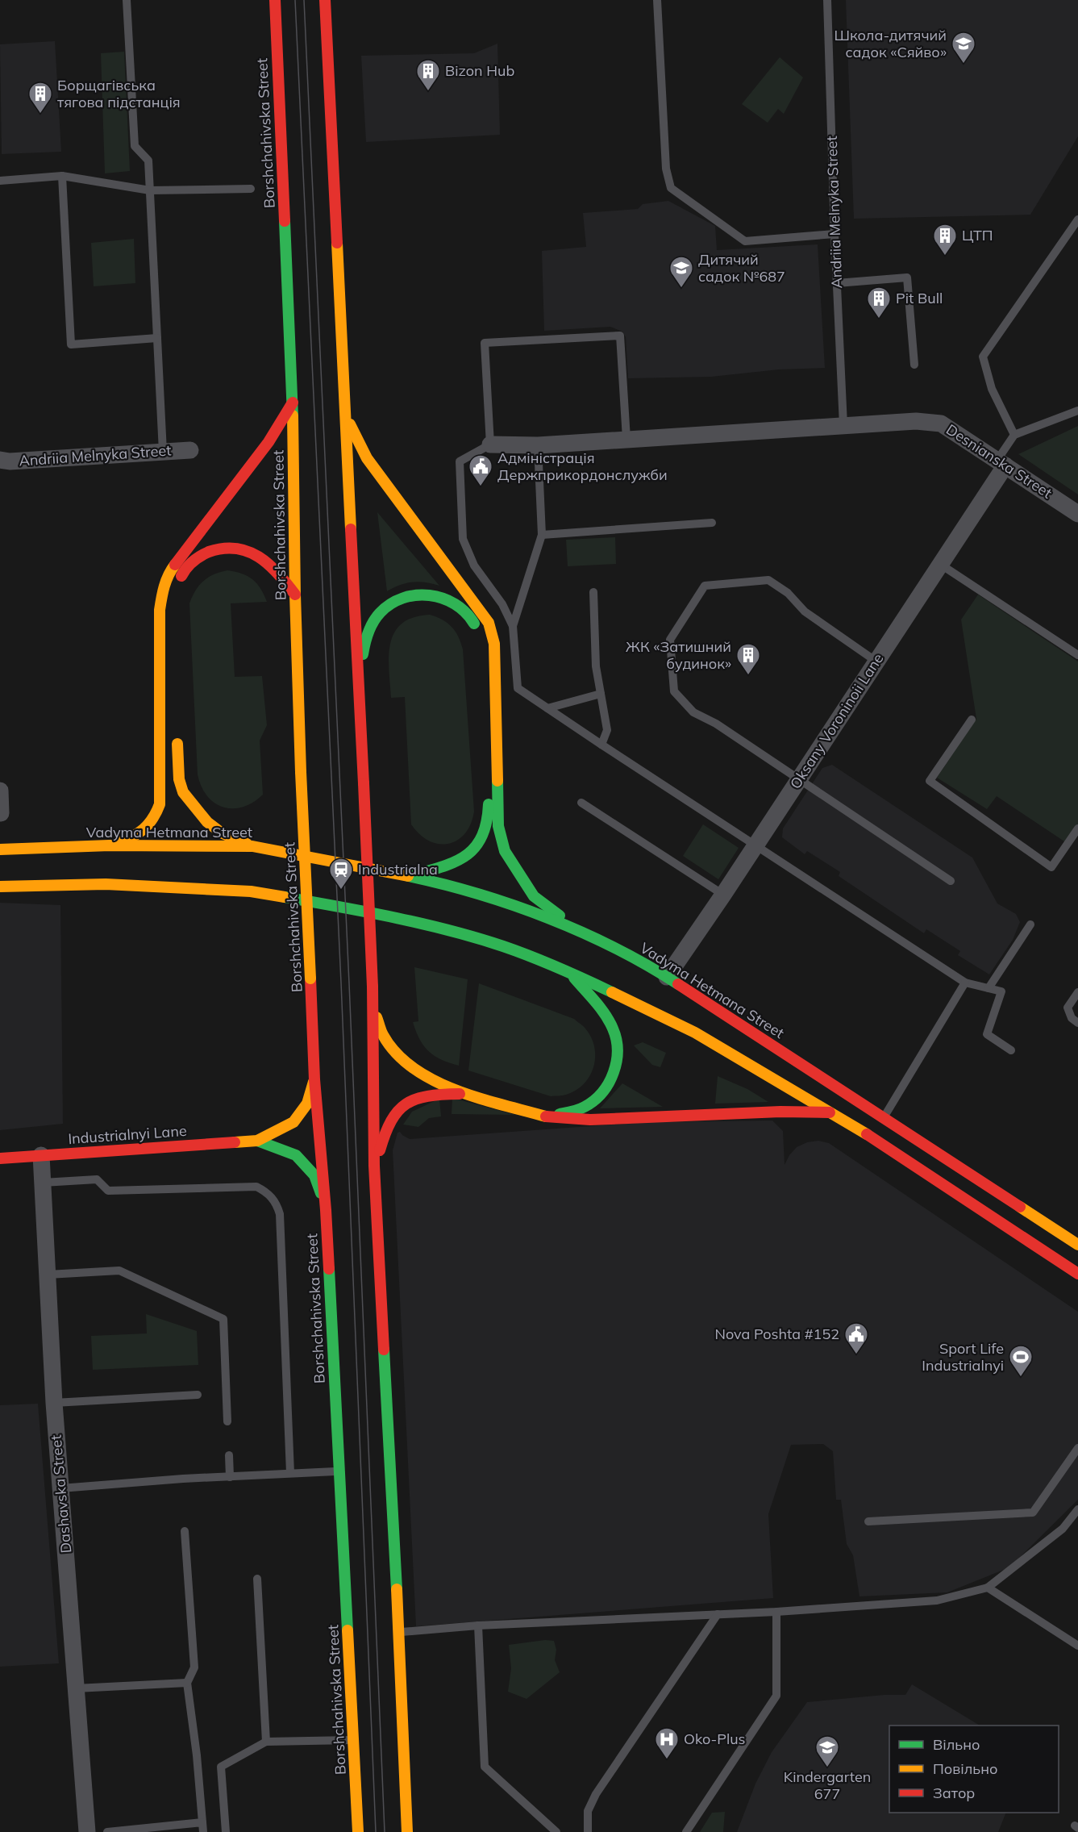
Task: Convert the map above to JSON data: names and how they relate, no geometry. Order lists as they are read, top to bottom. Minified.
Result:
{"streets":{"main road":["Borshchahivska Street","Vadyma Hetmana Street","Industrialnyi Lane"],"street":["Andriia Melnyka Street","Desnianska Street","Oksany Voroninoii Lane","Dashavska Street"]},"crossings":[["Borshchahivska Street","Industrialnyi Lane"],["Andriia Melnyka Street","Desnianska Street"],["Desnianska Street","Oksany Voroninoii Lane"],["Oksany Voroninoii Lane","Vadyma Hetmana Street"],["Industrialnyi Lane","Dashavska Street"]],"places":{"school or university":["Школа-дитячий садок «Сяйво»","Дитячий садок №687","Kindergarten 677"],"building":["Bizon Hub","Борщагівська тягова підстанція","ЦТП","Pit Bull","ЖК «Затишний будинок»"],"public building":["Адміністрація Держприкордонслужби","Nova Poshta #152"],"station":["Industrialna"],"sports":["Sport Life Industrialnyi"],"hospital":["Oko-Plus"]},"legend":["Вільно","Повільно","Затор"]}
